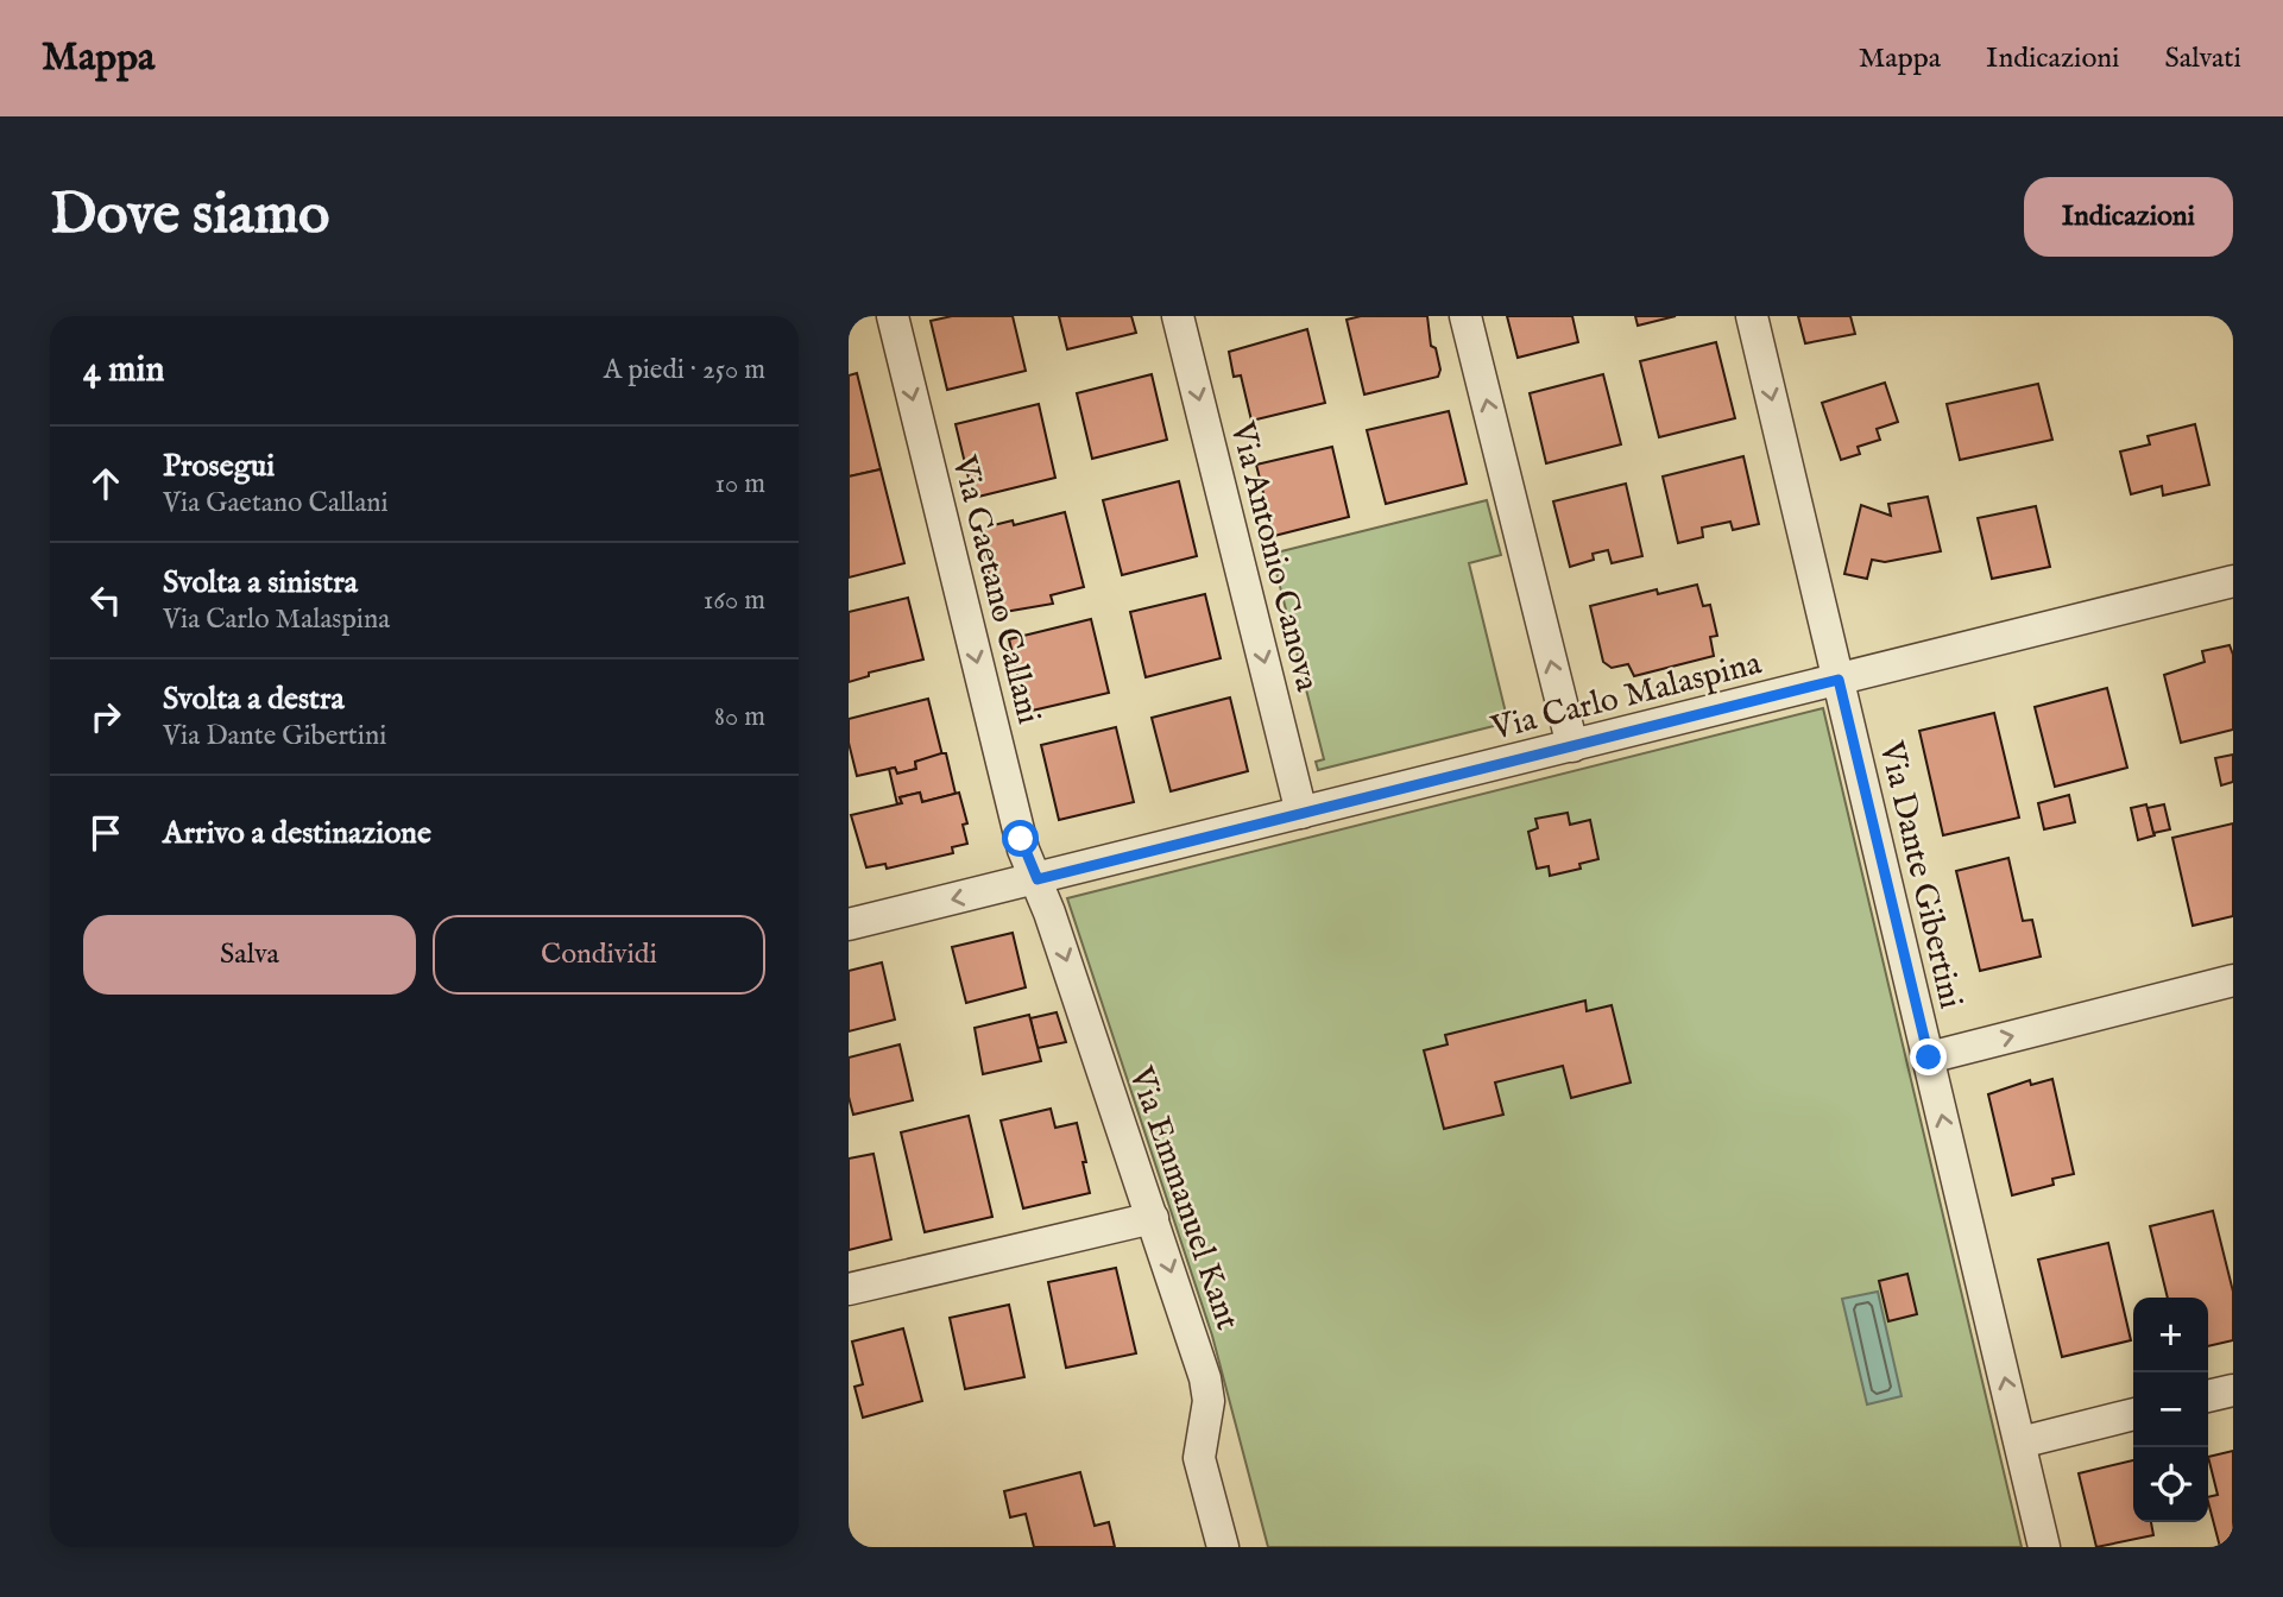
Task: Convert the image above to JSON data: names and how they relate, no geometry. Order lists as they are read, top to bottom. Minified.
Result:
{"streets":{"street":["Via Antonio Canova","Via Gaetano Callani","Via Carlo Malaspina","Via Dante Gibertini","Via Emmanuel Kant"]},"crossings":[["Via Antonio Canova","Via Carlo Malaspina"],["Via Gaetano Callani","Via Carlo Malaspina"],["Via Gaetano Callani","Via Emmanuel Kant"],["Via Carlo Malaspina","Via Dante Gibertini"],["Via Carlo Malaspina","Via Emmanuel Kant"]],"one_way":["Via Gaetano Callani","Via Emmanuel Kant"],"page":{"header":"Mappa","nav":["Mappa","Indicazioni","Salvati"],"buttons":["Indicazioni",["Salva","Condividi"]],"title":"Dove siamo","heading":["4 min","A piedi · 250 m"],"list":[["Prosegui","Via Gaetano Callani","10 m"],["Svolta a sinistra","Via Carlo Malaspina","160 m"],["Svolta a destra","Via Dante Gibertini","80 m"],"Arrivo a destinazione"],"map_buttons":["+","−"]}}
